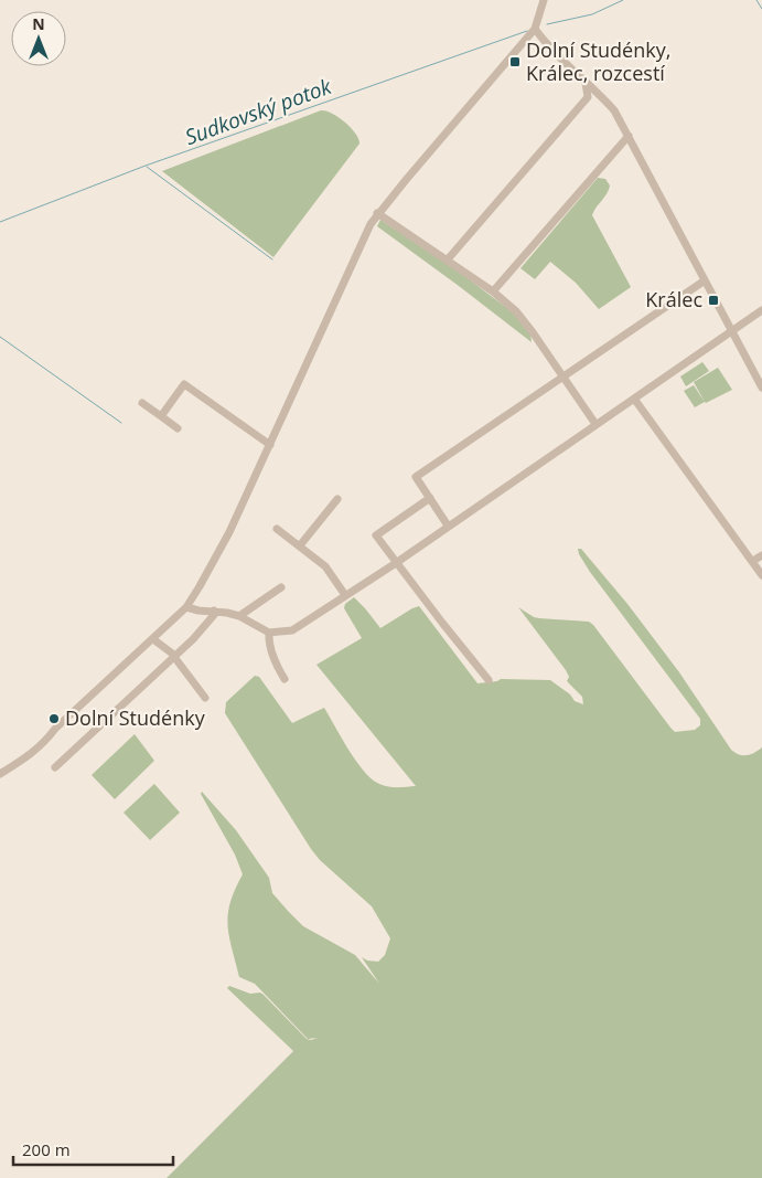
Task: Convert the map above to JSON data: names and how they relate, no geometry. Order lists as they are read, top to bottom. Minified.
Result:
{"water":["Sudkovský potok"],"places":{"transit":["Dolní Studénky, Králec, rozcestí","Králec"],"other":["Dolní Studénky"]},"scale_bar":"200 m","north":"top"}
